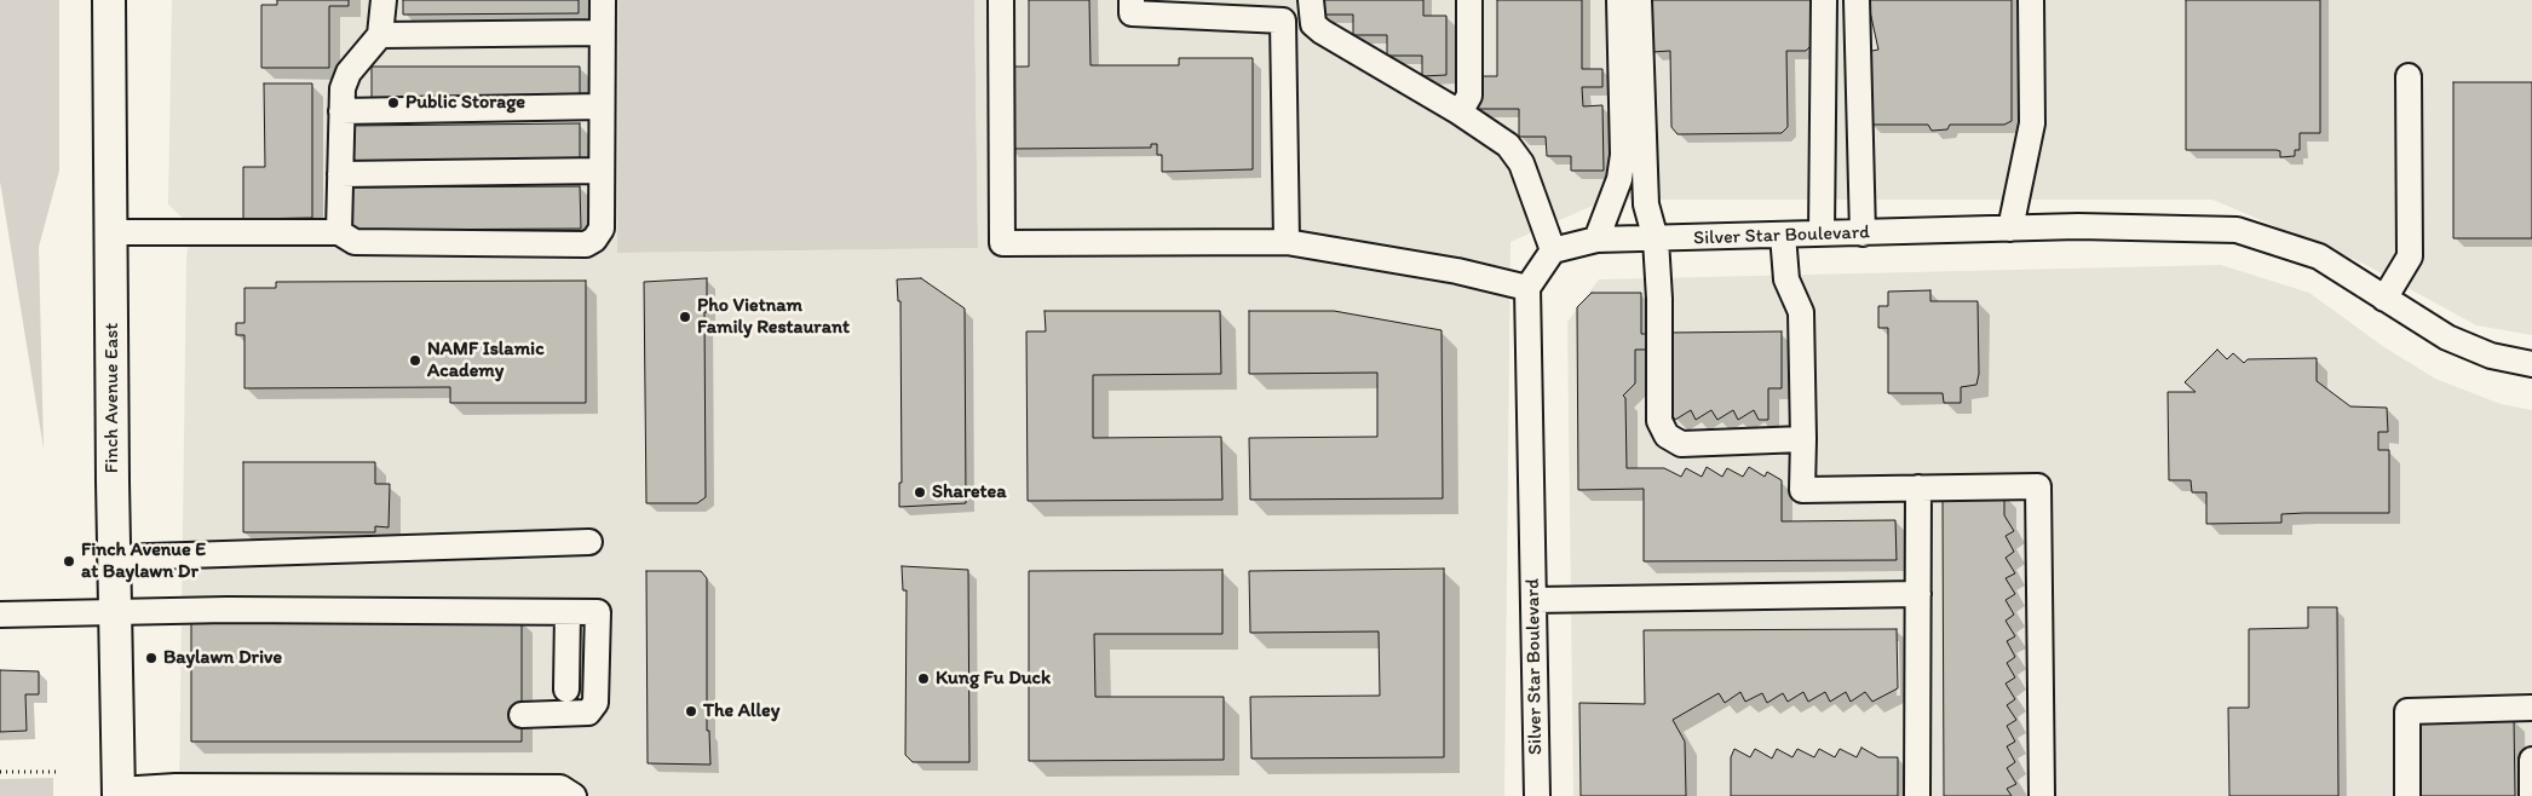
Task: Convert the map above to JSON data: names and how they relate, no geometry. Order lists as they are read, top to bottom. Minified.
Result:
{"streets":{"main road":["Finch Avenue East"],"street":["Silver Star Boulevard"]},"places":["Public Storage","Pho Vietnam Family Restaurant","NAMF Islamic Academy","Sharetea","Finch Avenue E at Baylawn Dr","Baylawn Drive","Kung Fu Duck","The Alley"]}
